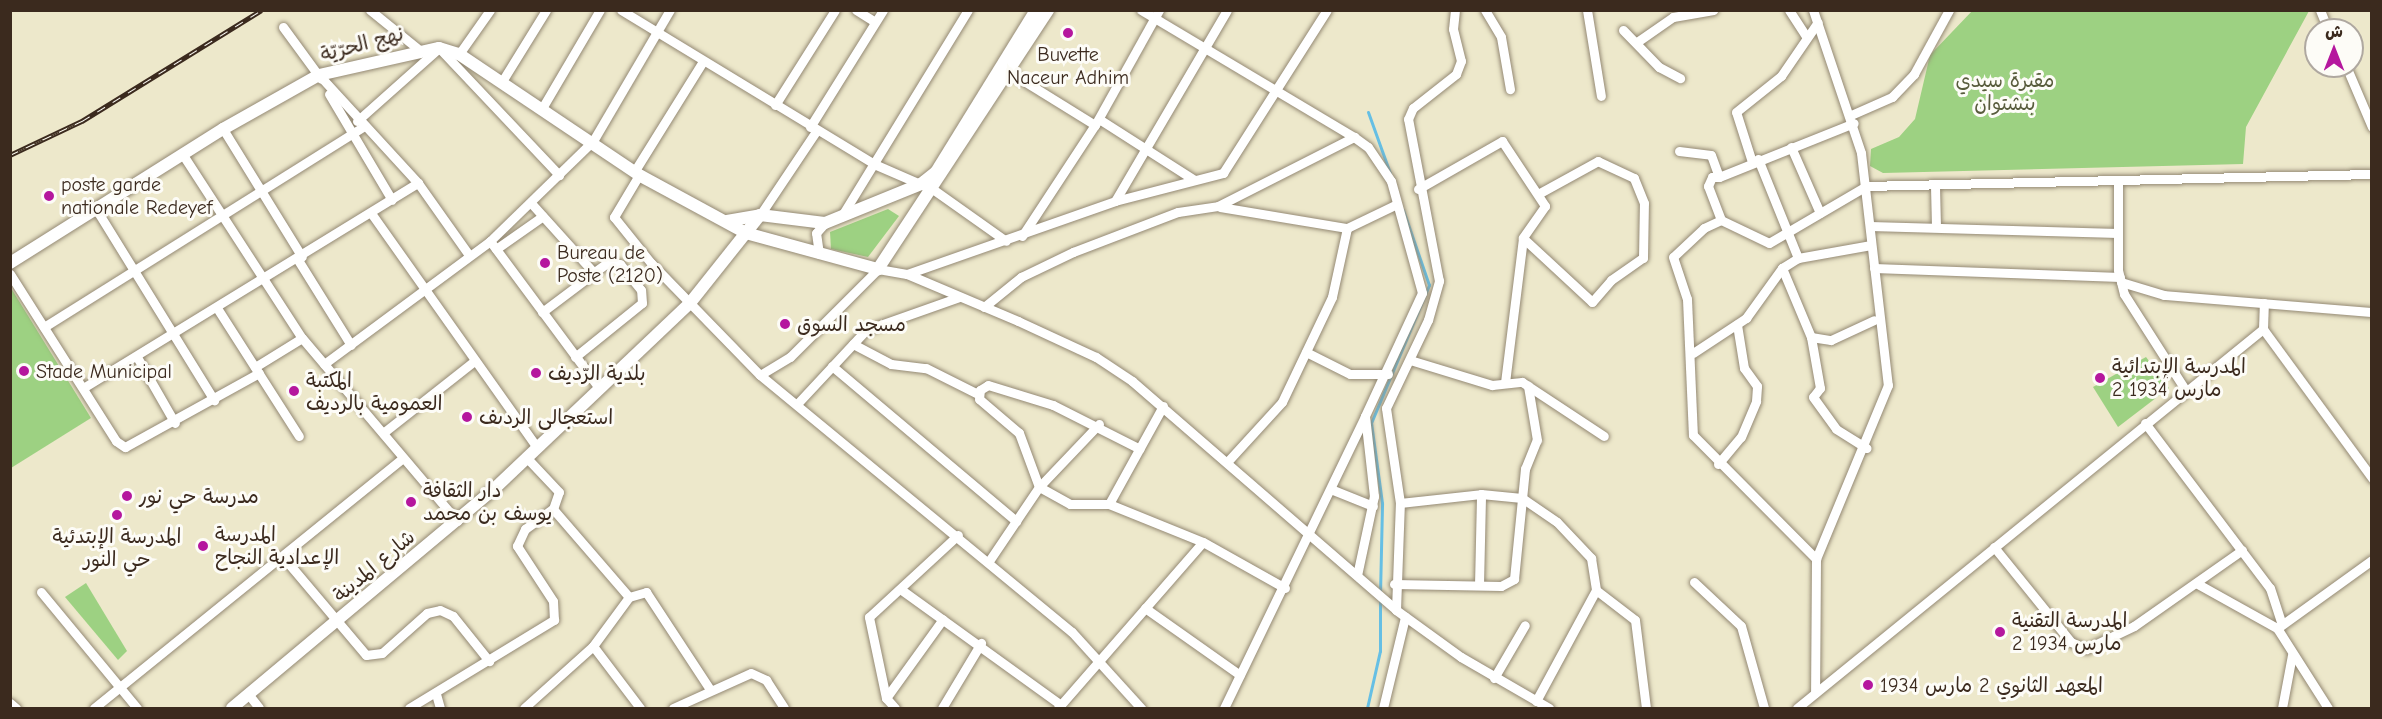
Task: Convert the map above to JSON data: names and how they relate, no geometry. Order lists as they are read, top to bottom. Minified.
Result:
{"streets":{"street":["نهج الحرّيّة","شارع المدينة"]},"crossings":[["نهج الحرّيّة","شارع المدينة"]],"parks":["مقبرة سيدي بنشتوان"],"places":["Buvette Naceur Adhim","poste garde nationale Redeyef","Bureau de Poste (2120)","مسجد السوق","Stade Municipal","بلدية الرّديف","المدرسة الإبتدائية 2 مارس 1934","المكتبة العمومية بالرديف","استعجالى الردىف","مدرسة حي نور","دار الثقافة يوسف بن محمد","المدرسة الإبتدئية حي النور","المدرسة الإعدادية النجاح","المدرسة التقنية 2 مارس 1934","المعهد الثانوي 2 مارس 1934"],"north":"top"}
